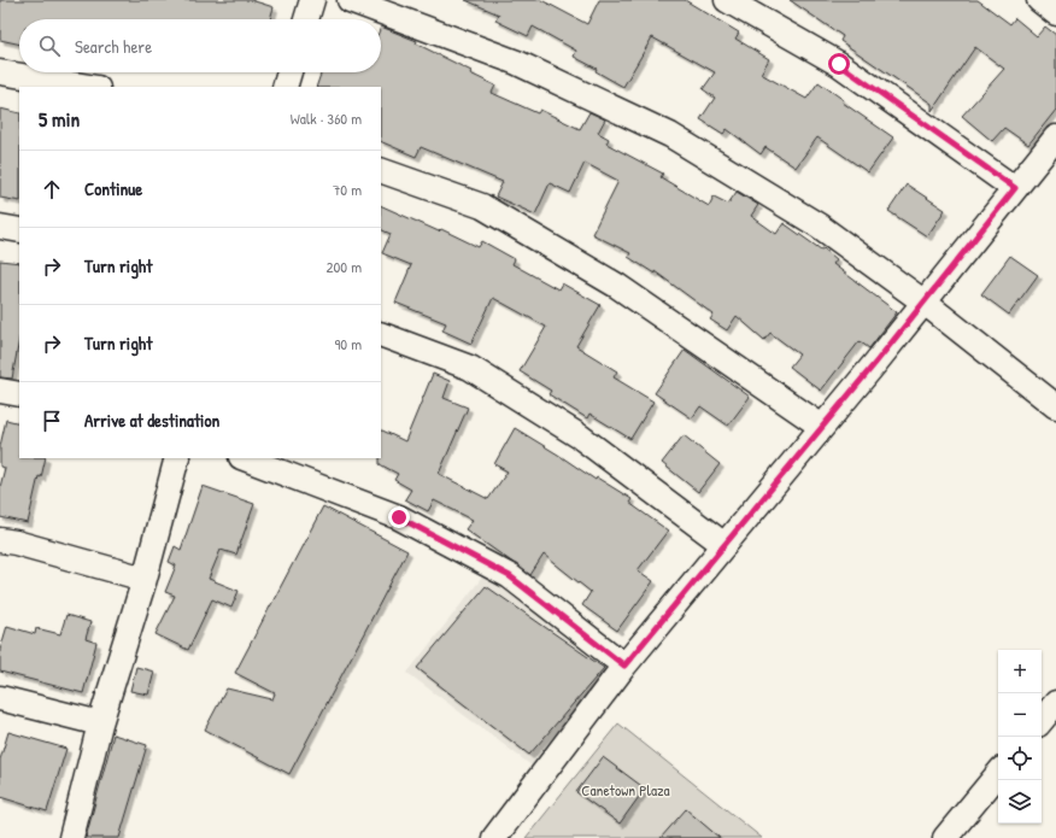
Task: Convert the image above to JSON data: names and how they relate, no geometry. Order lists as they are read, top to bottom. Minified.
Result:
{"parks":["Canetown Plaza"],"page":{"search":"Search here","heading":["5 min","Walk · 360 m"],"list":[["Continue","70 m"],["Turn right","200 m"],["Turn right","90 m"],"Arrive at destination"],"map_buttons":["+","−"]}}
